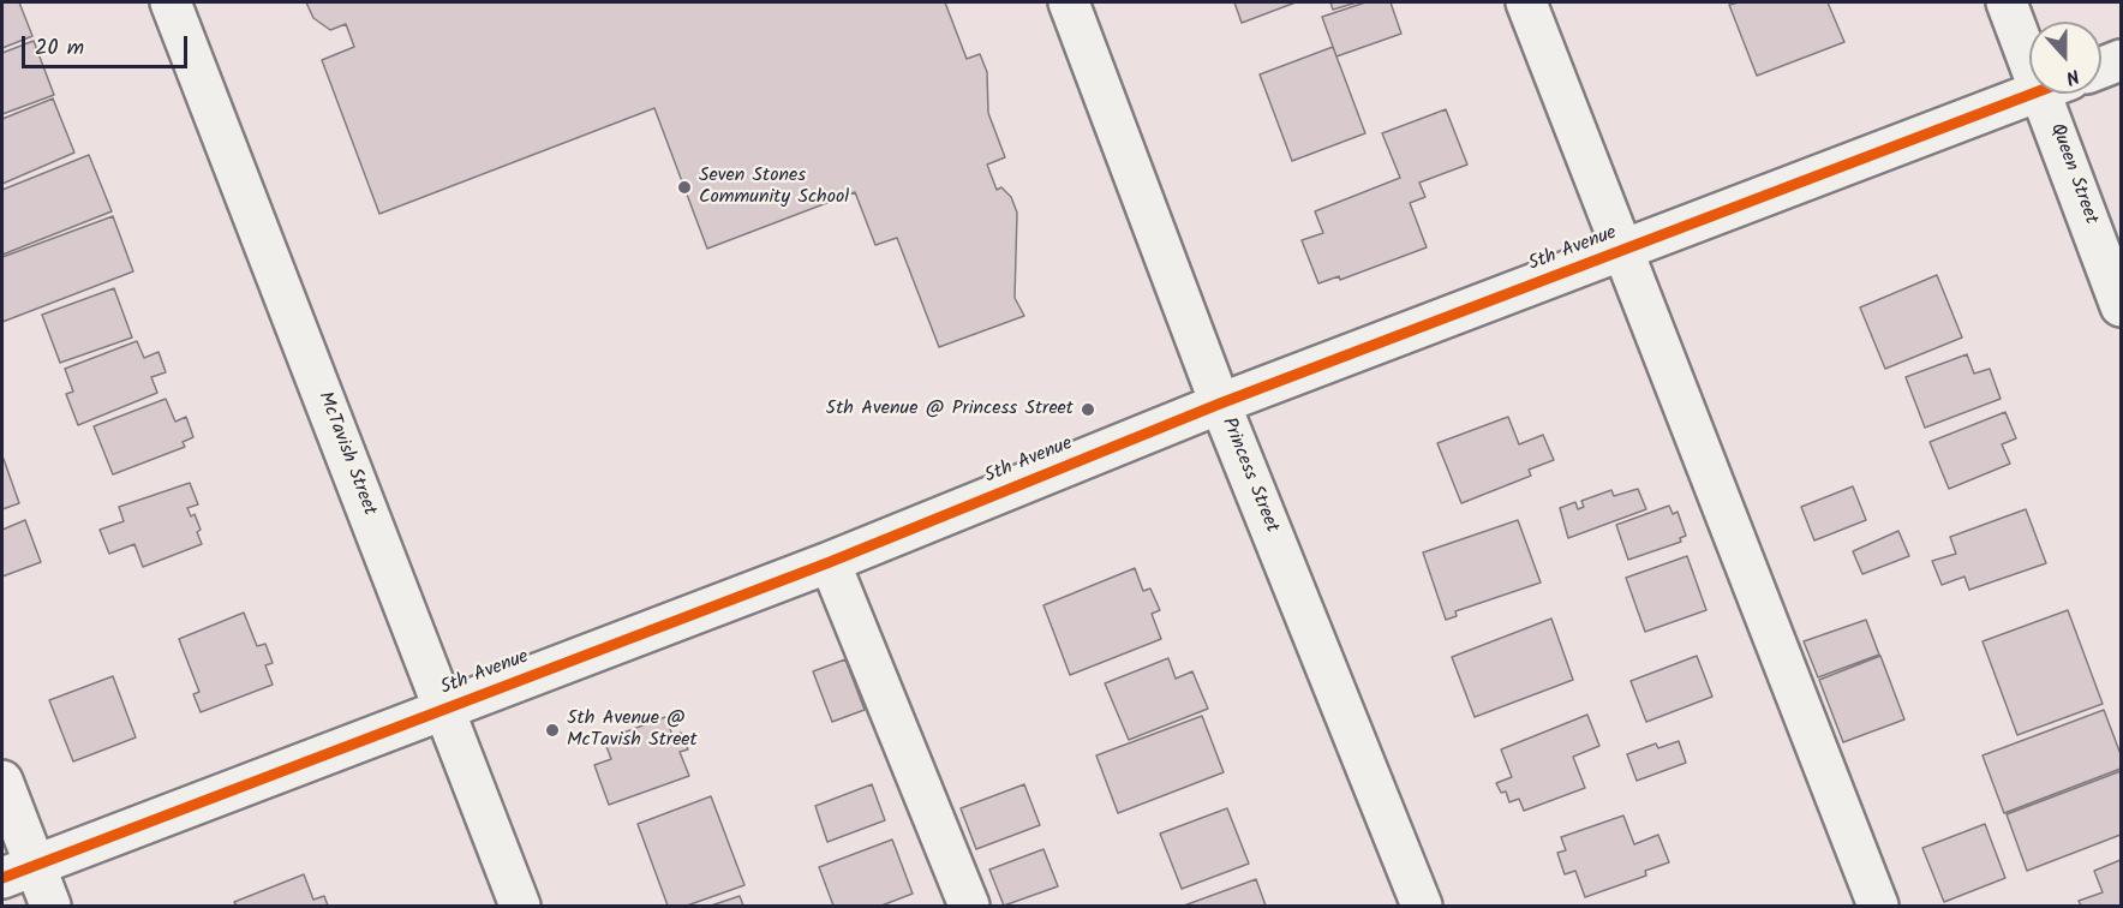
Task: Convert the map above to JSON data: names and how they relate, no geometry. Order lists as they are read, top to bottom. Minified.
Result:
{"streets":{"street":["Queen Street","5th Avenue","McTavish Street","Princess Street"]},"crossings":[["5th Avenue","McTavish Street"],["5th Avenue","Princess Street"]],"places":["Seven Stones Community School","5th Avenue @ Princess Street","5th Avenue @ McTavish Street"],"scale_bar":"20 m","north":"bottom"}
